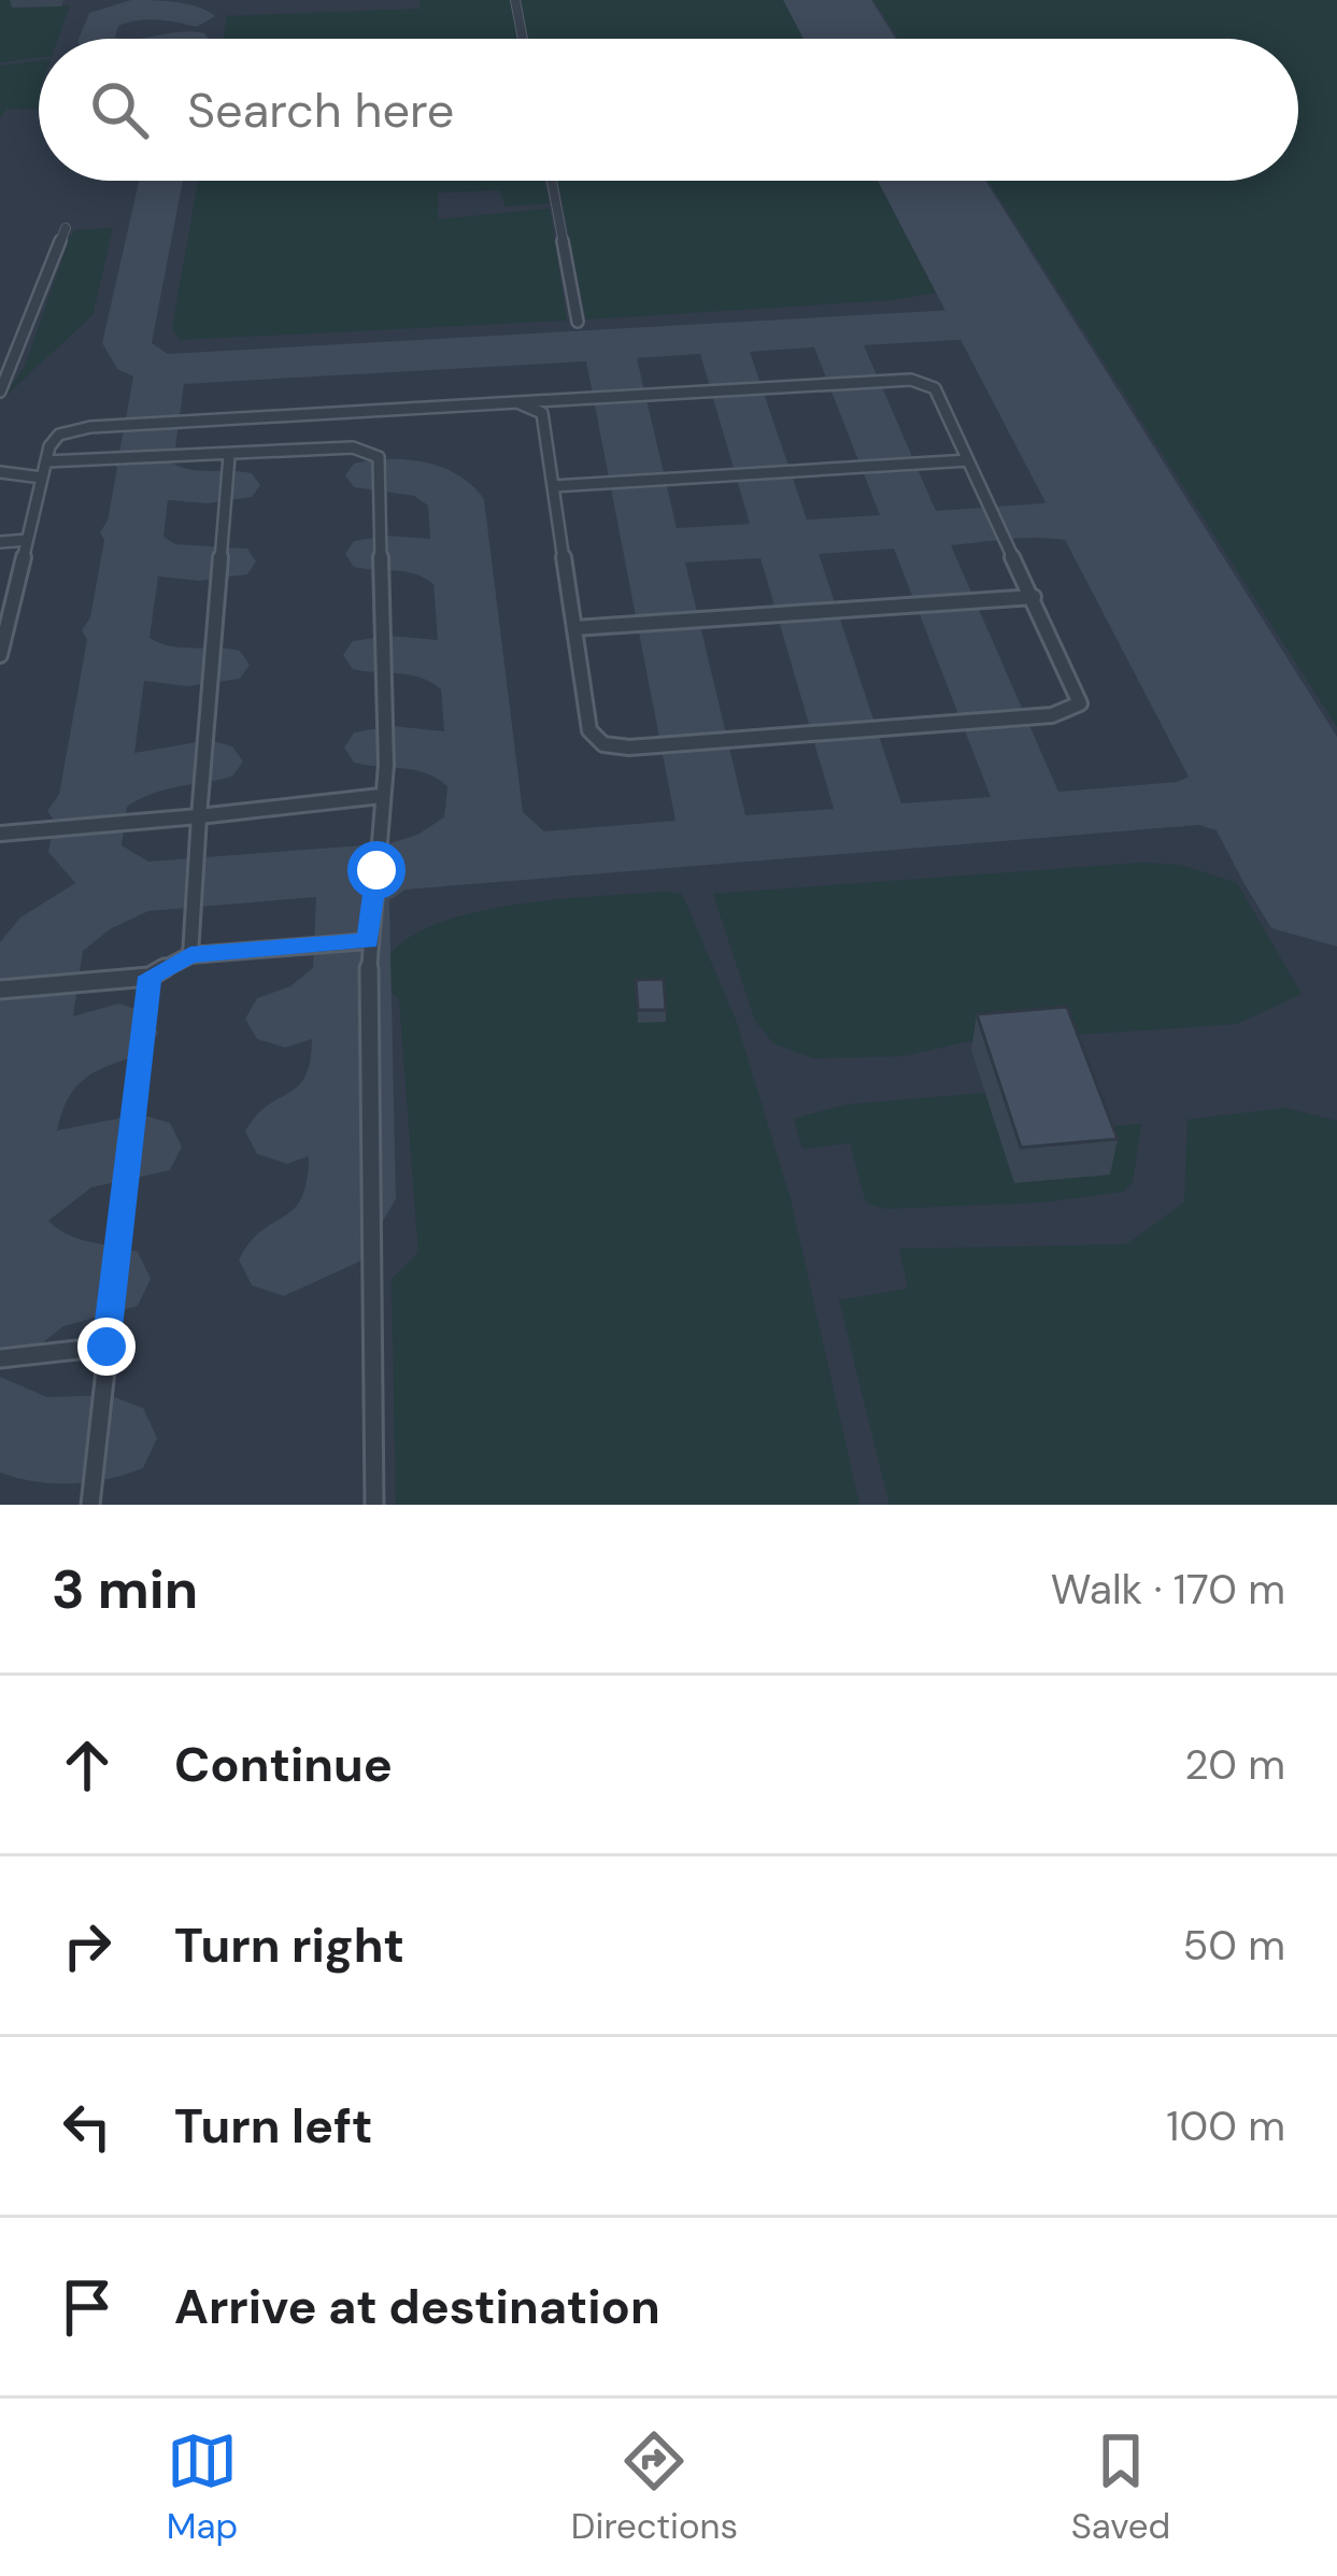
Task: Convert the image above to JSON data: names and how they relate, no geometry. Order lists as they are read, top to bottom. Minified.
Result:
{"page":{"search":"Search here","heading":["3 min","Walk · 170 m"],"list":[["Continue","20 m"],["Turn right","50 m"],["Turn left","100 m"],"Arrive at destination"],"nav":["Map","Directions","Saved"]}}
